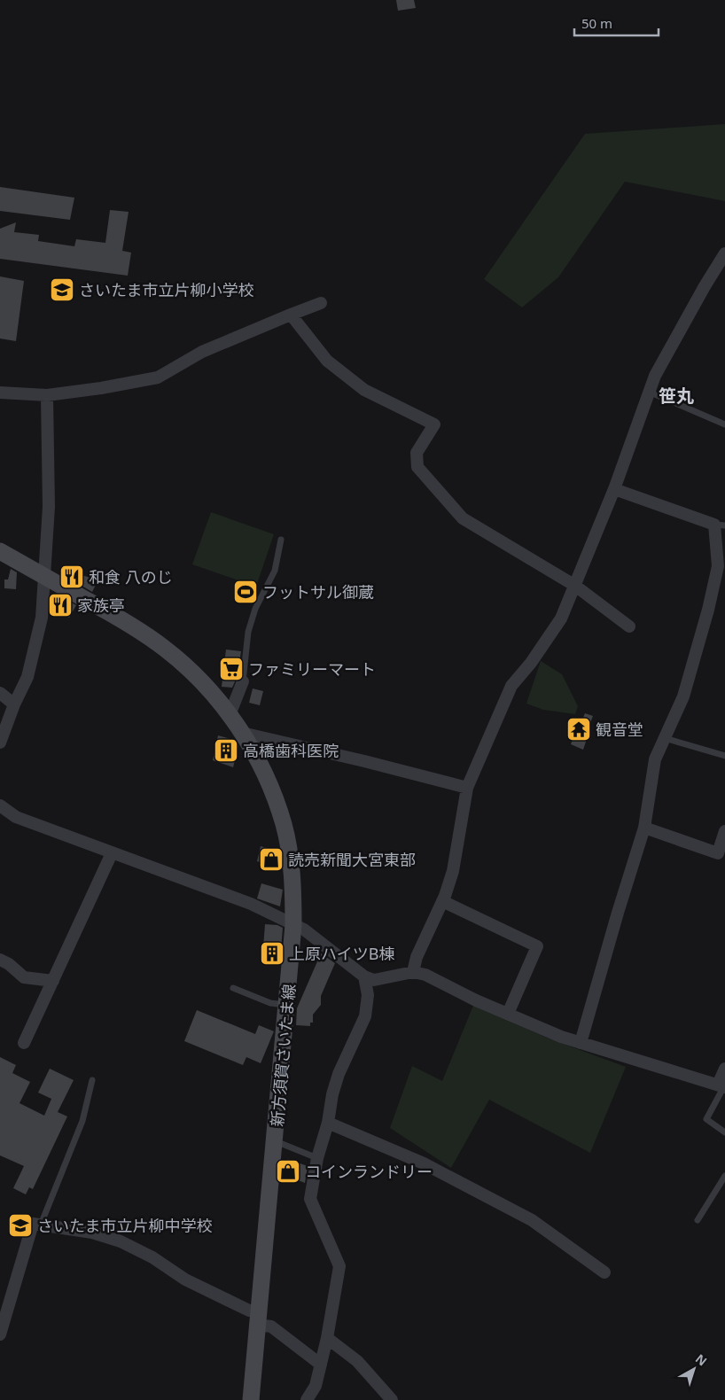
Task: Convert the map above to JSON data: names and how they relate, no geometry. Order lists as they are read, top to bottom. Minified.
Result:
{"streets":{"main road":["新方須賀さいたま線"]},"districts":["笹丸"],"places":{"school or university":["さいたま市立片柳小学校","さいたま市立片柳中学校"],"restaurant":["和食 八のじ","家族亭"],"sports":["フットサル御蔵"],"supermarket":["ファミリーマート"],"temple":["観音堂"],"building":["高橋歯科医院","上原ハイツB棟"],"shop":["読売新聞大宮東部","コインランドリー"]},"scale_bar":"50 m","north":"top right"}
